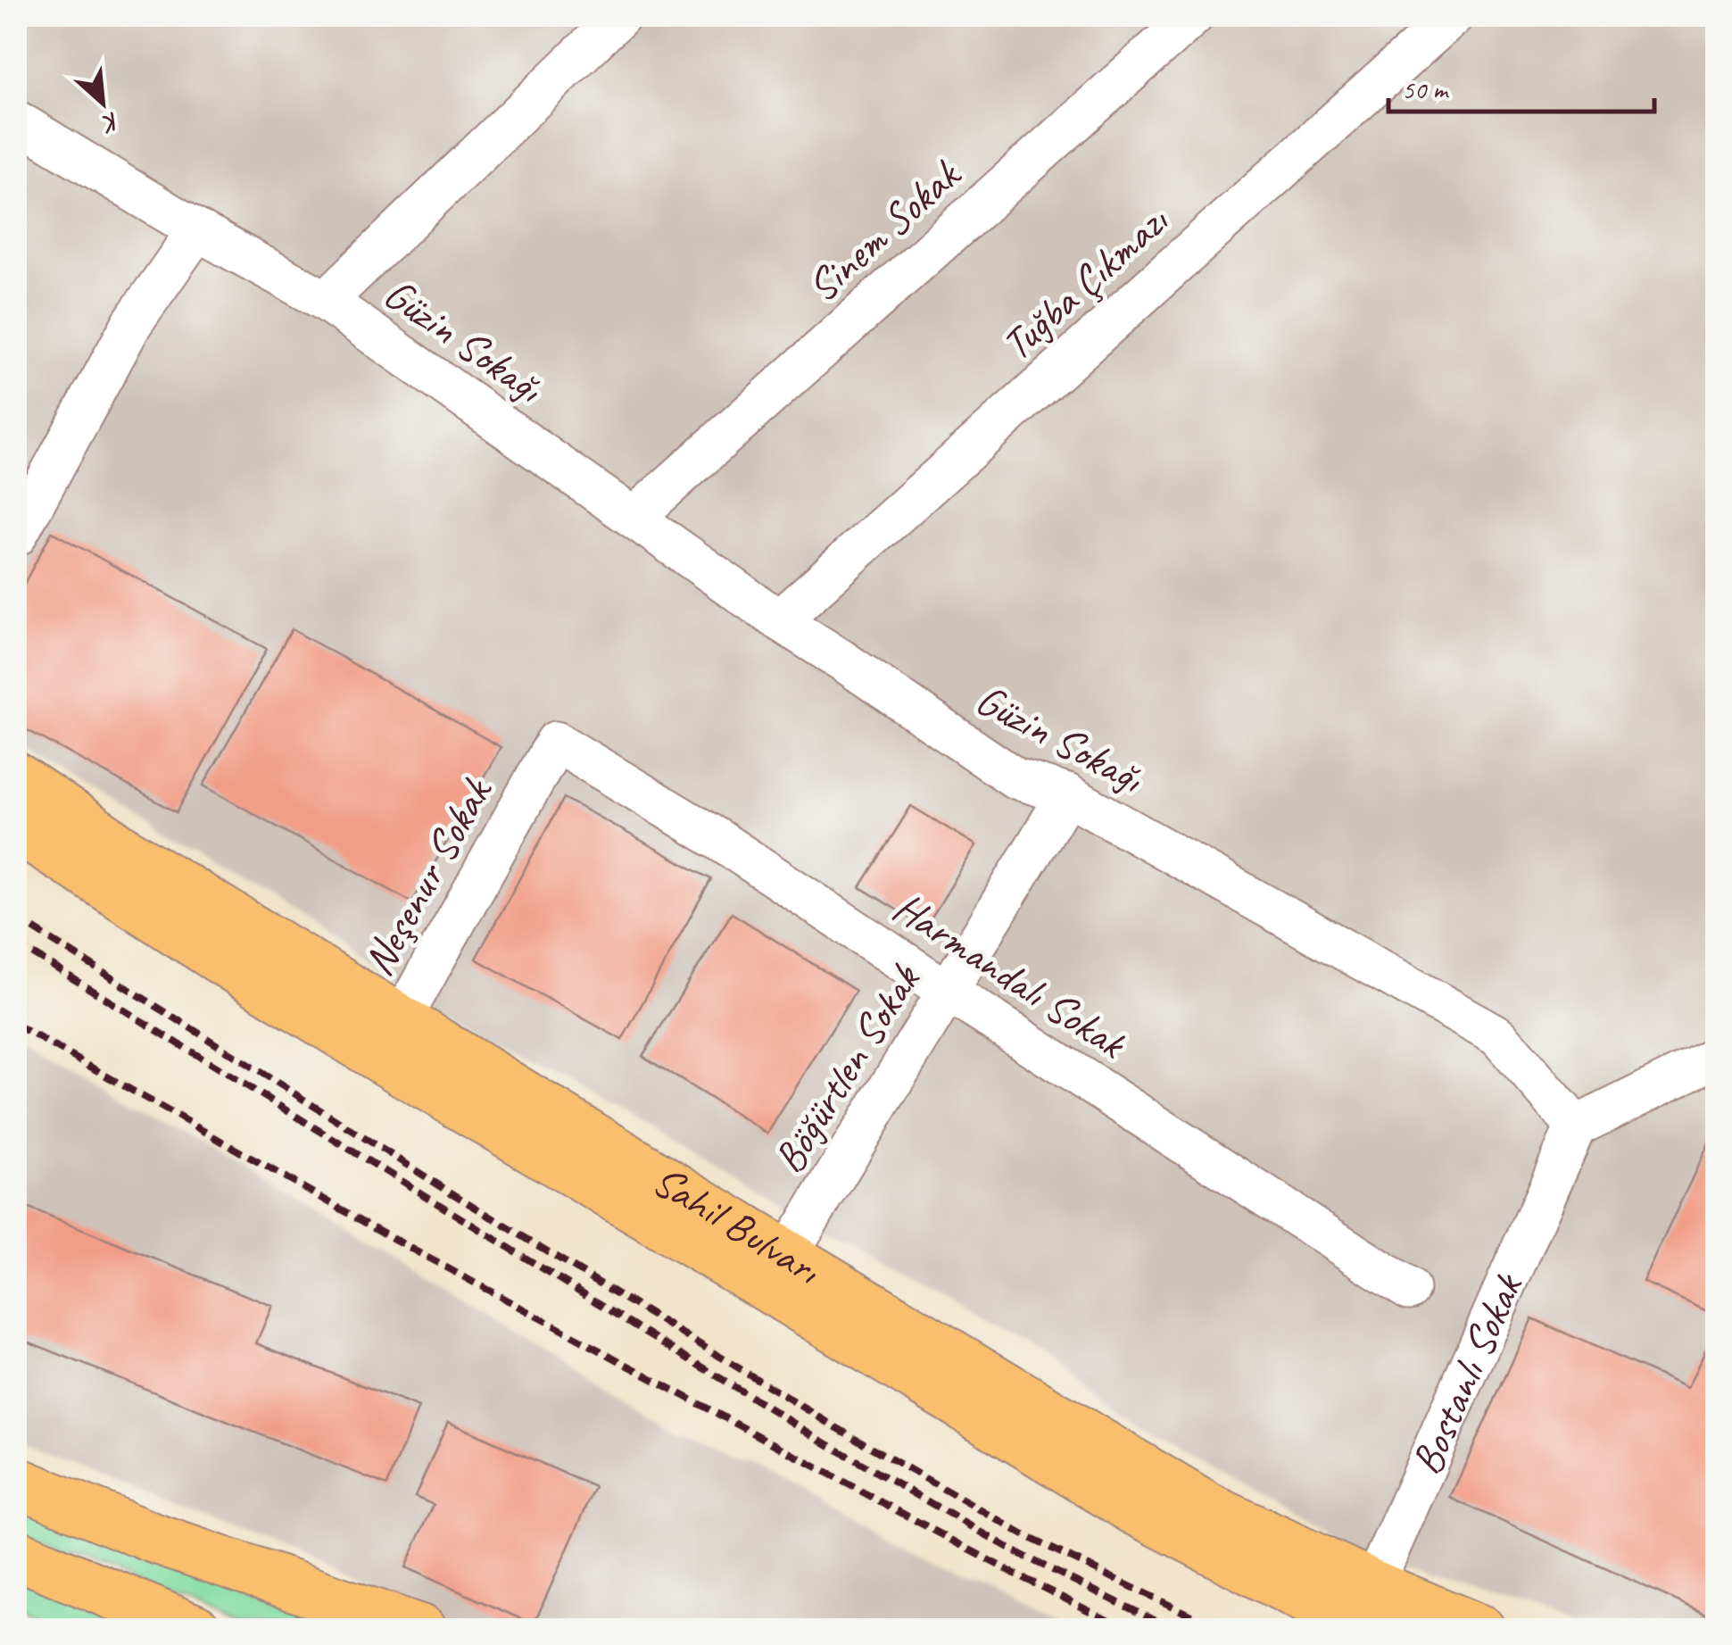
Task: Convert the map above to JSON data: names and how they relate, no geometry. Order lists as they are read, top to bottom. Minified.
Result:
{"streets":{"highway":["Sahil Bulvarı"],"street":["Sinem Sokak","Tuğba Çıkmazı","Güzin Sokağı","Neşenur Sokak","Harmandalı Sokak","Böğürtlen Sokak","Bostanlı Sokak"]},"crossings":[["Sinem Sokak","Güzin Sokağı"],["Tuğba Çıkmazı","Güzin Sokağı"],["Güzin Sokağı","Böğürtlen Sokak"],["Güzin Sokağı","Bostanlı Sokak"],["Neşenur Sokak","Harmandalı Sokak"],["Neşenur Sokak","Sahil Bulvarı"],["Harmandalı Sokak","Böğürtlen Sokak"],["Böğürtlen Sokak","Sahil Bulvarı"],["Sahil Bulvarı","Bostanlı Sokak"]],"scale_bar":"50 m","north":"bottom right"}
